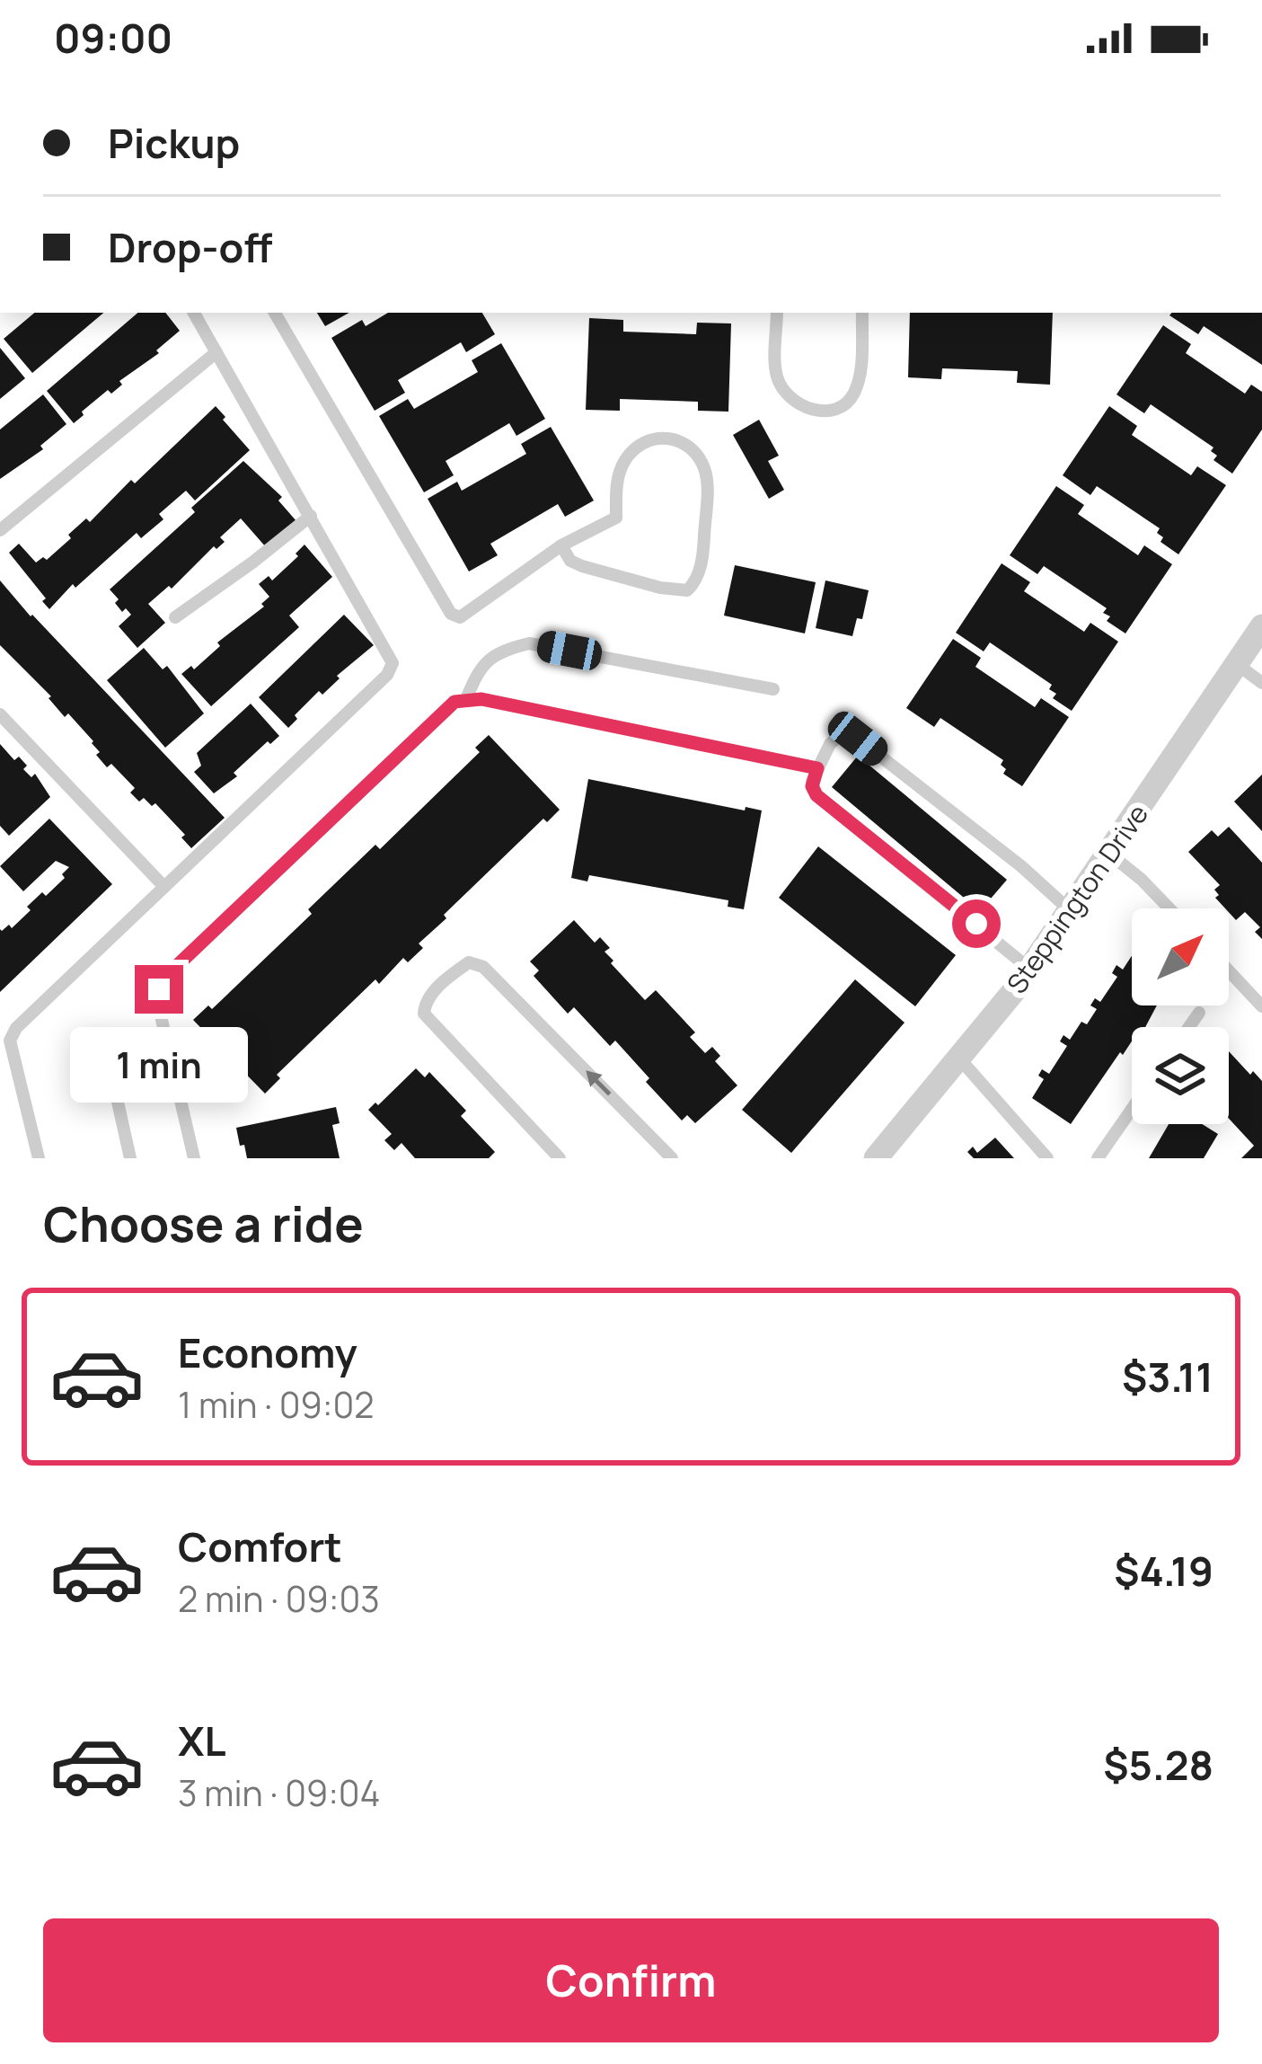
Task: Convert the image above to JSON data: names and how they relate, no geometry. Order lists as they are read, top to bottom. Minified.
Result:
{"streets":{"street":["Steppington Drive"]},"north":"top right","page":{"status":"09:00","banner":["Pickup","Drop-off"],"bubble":"1 min","heading":"Choose a ride","list":[{"name":"Economy","note":"1 min · 09:02","value":"$3.11"},{"name":"Comfort","note":"2 min · 09:03","value":"$4.19"},{"name":"XL","note":"3 min · 09:04","value":"$5.28"}],"buttons":"Confirm"}}
